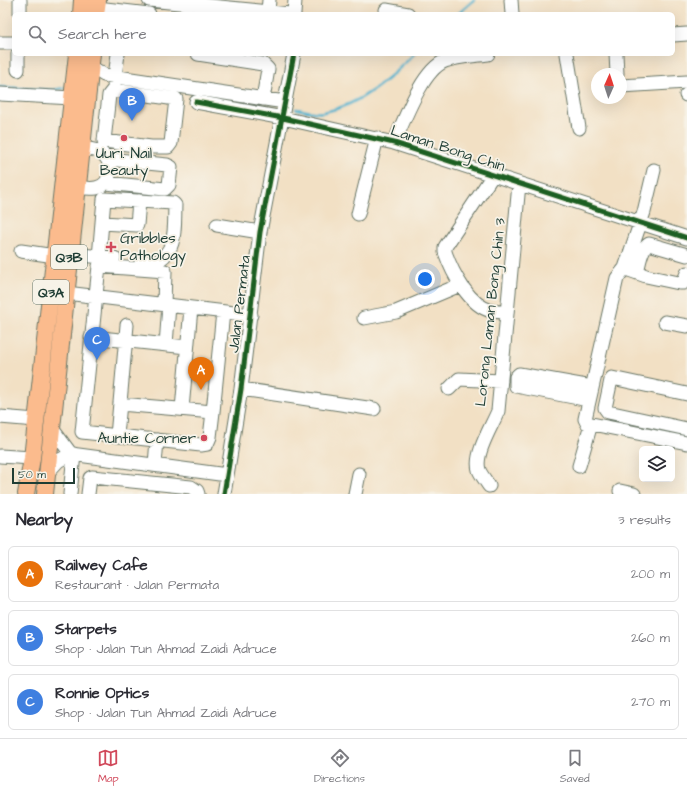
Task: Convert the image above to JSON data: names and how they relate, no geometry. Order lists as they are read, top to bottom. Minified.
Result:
{"streets":{"main road":["Q3B","Q3A"],"street":["Laman Bong Chin","Jalan Permata","Lorong Laman Bong Chin 3"]},"crossings":[["Laman Bong Chin","Jalan Permata"],["Laman Bong Chin","Lorong Laman Bong Chin 3"],["Q3B","Q3A"]],"places":{"other":["Uuri. Nail Beauty","Auntie Corner"],"health":["Gribbles Pathology"]},"scale_bar":"50 m","north":"top","page":{"search":"Search here","pins":["B","C","A"],"scale":"50 m","heading":["Nearby","3 results"],"list":[{"mark":"A","name":"Railwey Cafe","note":"Restaurant · Jalan Permata","value":"200 m"},{"mark":"B","name":"Starpets","note":"Shop · Jalan Tun Ahmad Zaidi Adruce","value":"260 m"},{"mark":"C","name":"Ronnie Optics","note":"Shop · Jalan Tun Ahmad Zaidi Adruce","value":"270 m"}],"nav":["Map","Directions","Saved"]}}
